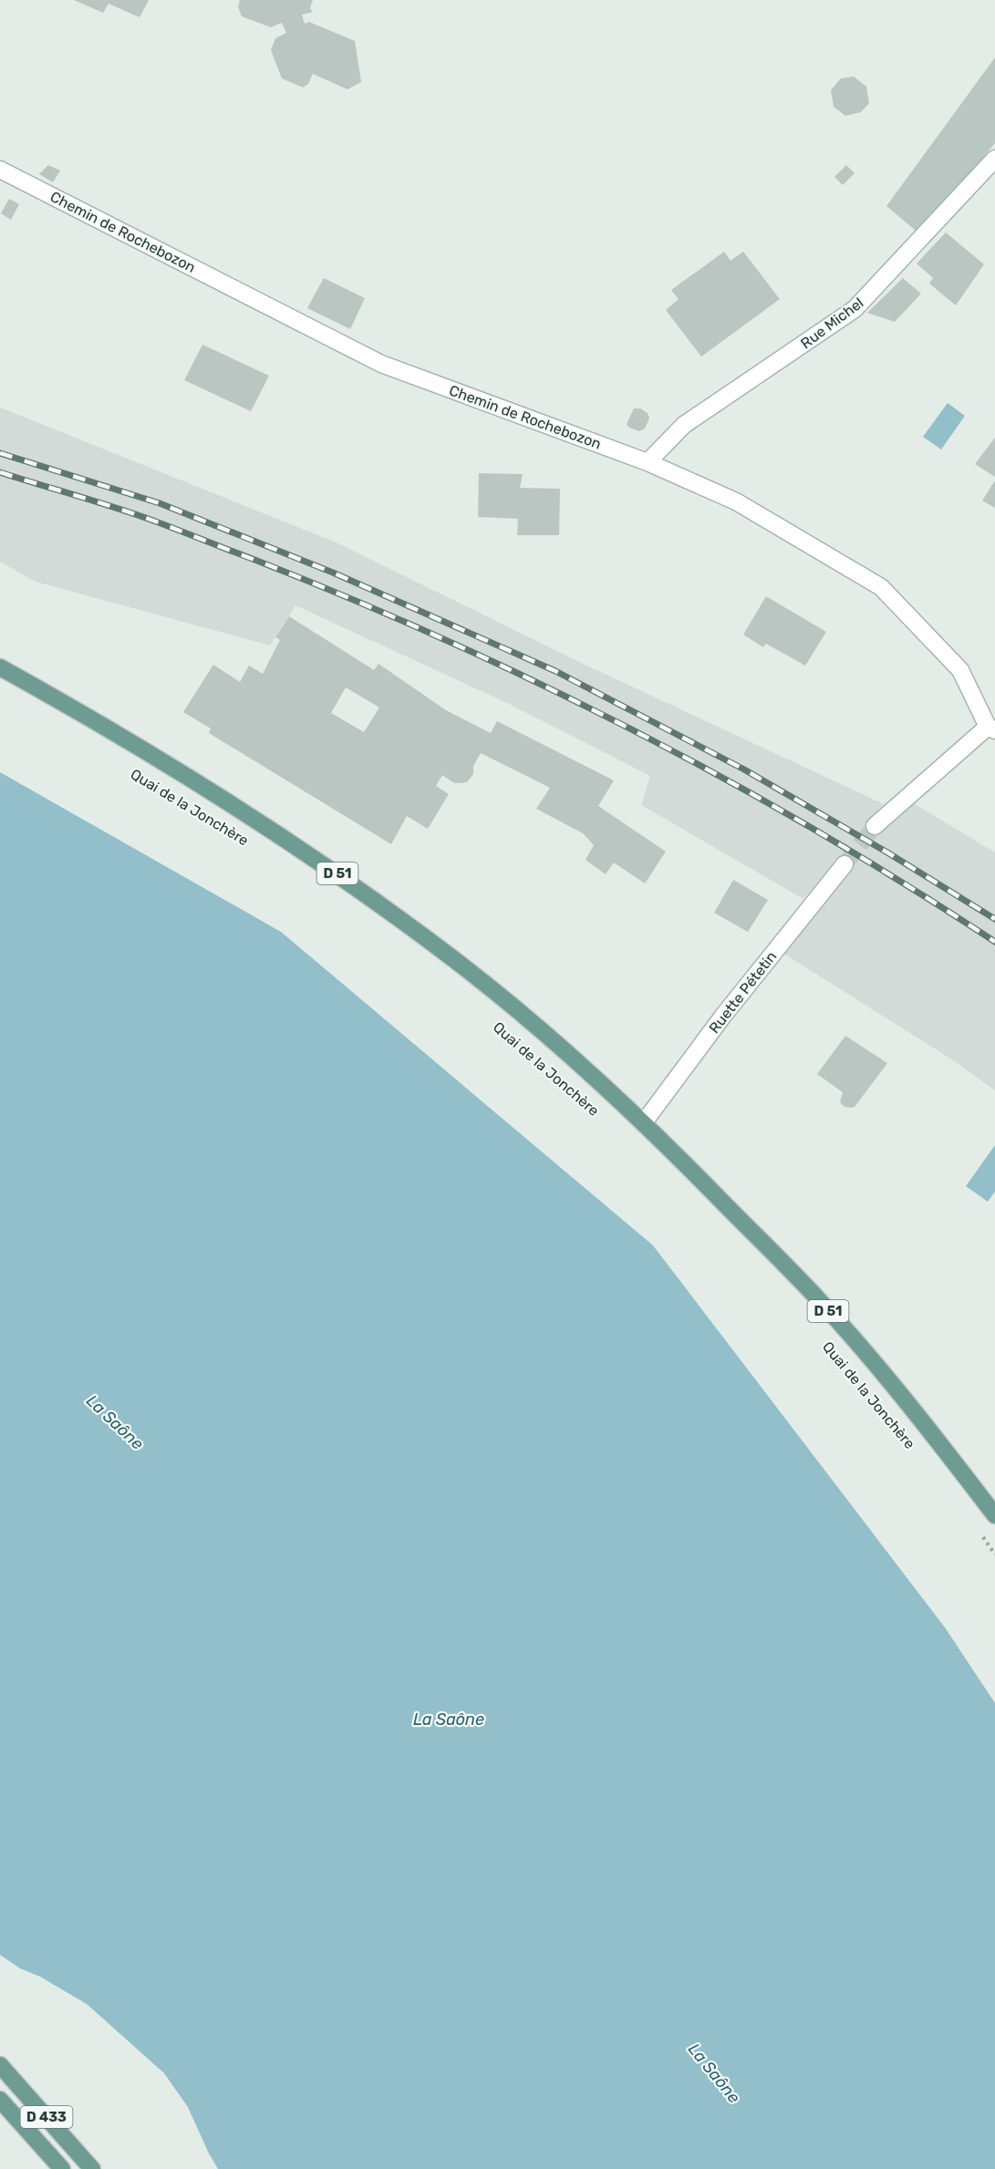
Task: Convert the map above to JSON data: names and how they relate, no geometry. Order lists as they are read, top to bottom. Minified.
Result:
{"streets":{"main road":["Quai de la Jonchère","D 51","D 433"],"street":["Chemin de Rochebozon","Rue Michel","Ruette Pétetin"]},"crossings":[["Chemin de Rochebozon","Rue Michel"],["Quai de la Jonchère","Ruette Pétetin"]],"water":["La Saône"]}
